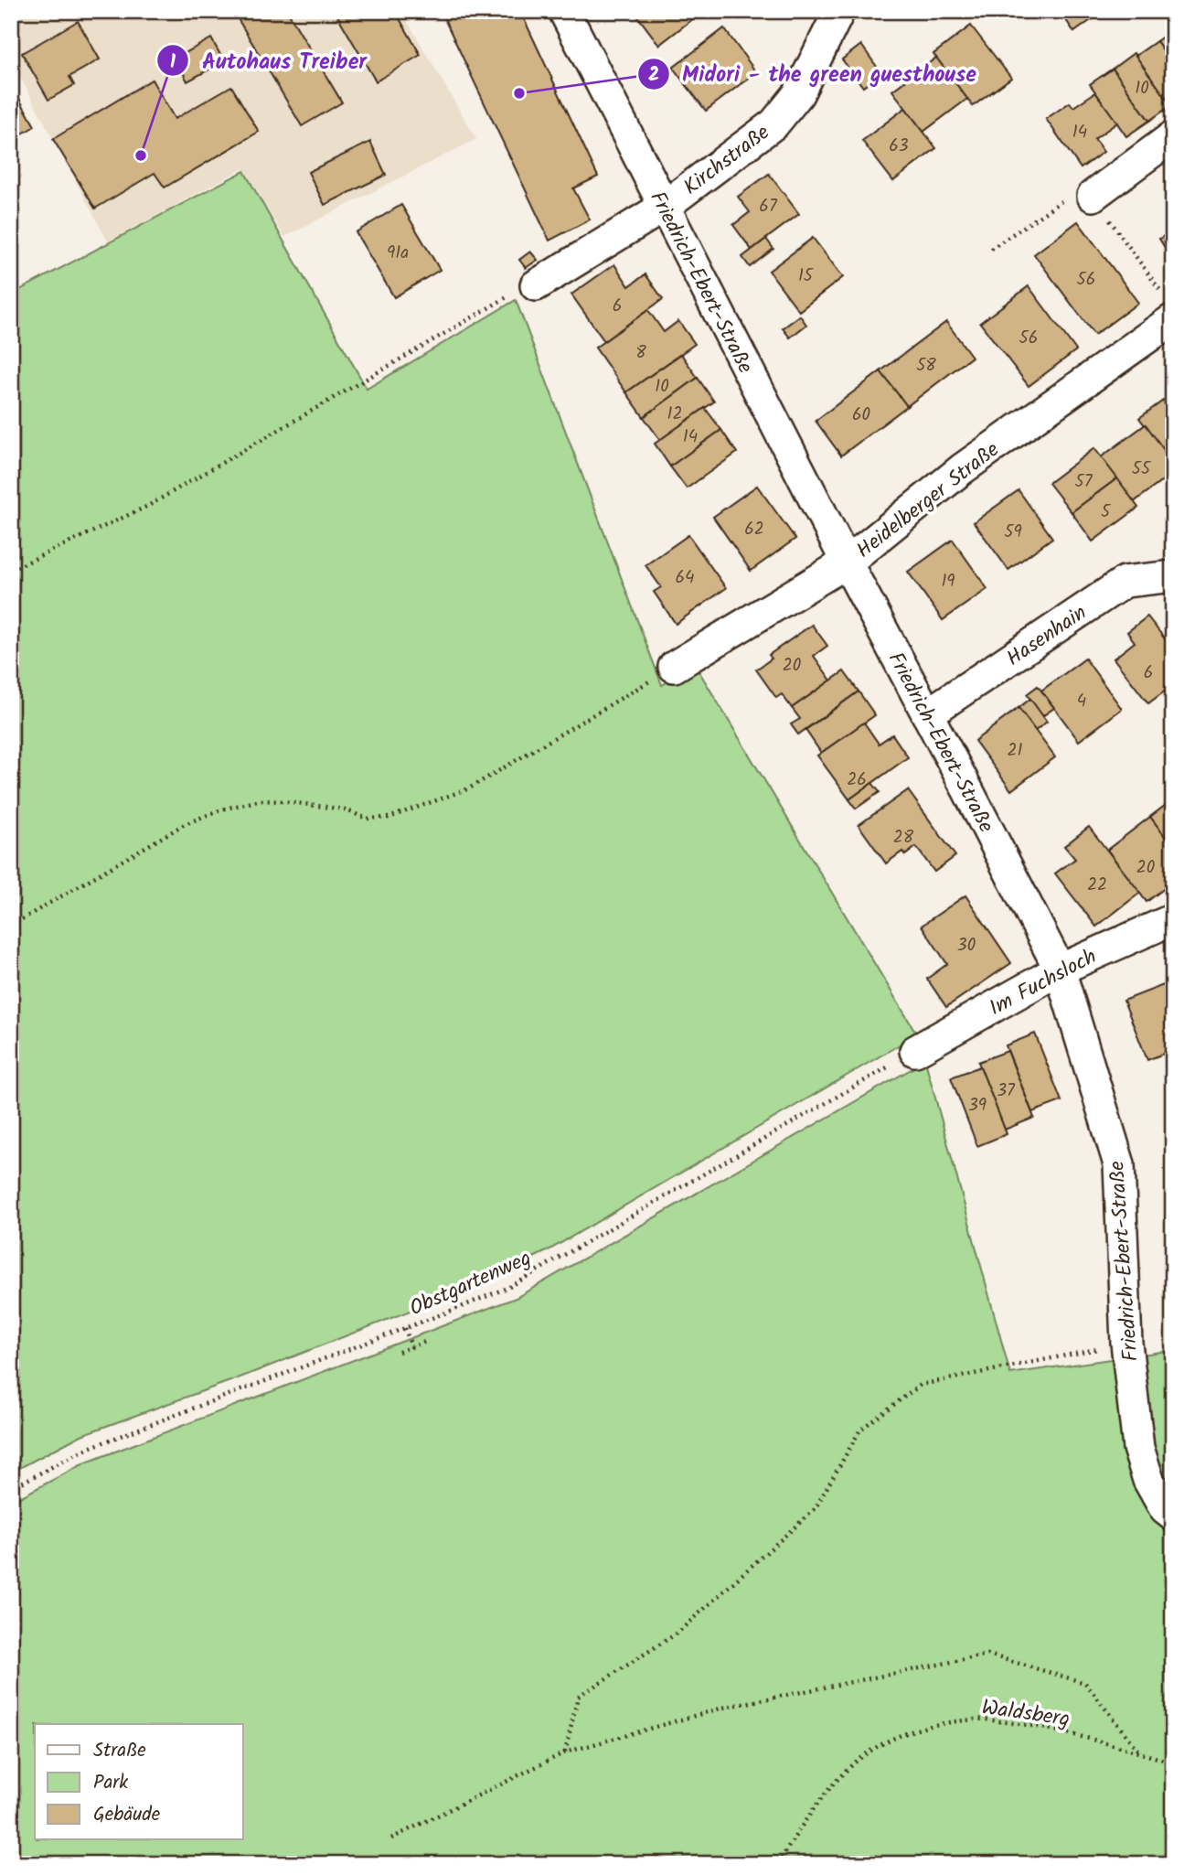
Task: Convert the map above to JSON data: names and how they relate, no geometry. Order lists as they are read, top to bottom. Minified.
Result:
{"streets":{"street":["Kirchstraße","Friedrich-Ebert-Straße","Heidelberger Straße","Hasenhain","Im Fuchsloch"],"path":["Obstgartenweg","Waldsberg"]},"crossings":[["Kirchstraße","Friedrich-Ebert-Straße"],["Friedrich-Ebert-Straße","Heidelberger Straße"],["Friedrich-Ebert-Straße","Hasenhain"],["Friedrich-Ebert-Straße","Im Fuchsloch"],["Im Fuchsloch","Obstgartenweg"]],"places":["Midori - the green guesthouse","Autohaus Treiber"],"house_numbers":["10","14","63","67","91a","15","56","6","56","8","58","10","12","60","14","55","57","5","62","59","64","19","20","6","4","21","26","28","20","22","30","37","39"],"legend":["Straße","Park","Gebäude"]}
